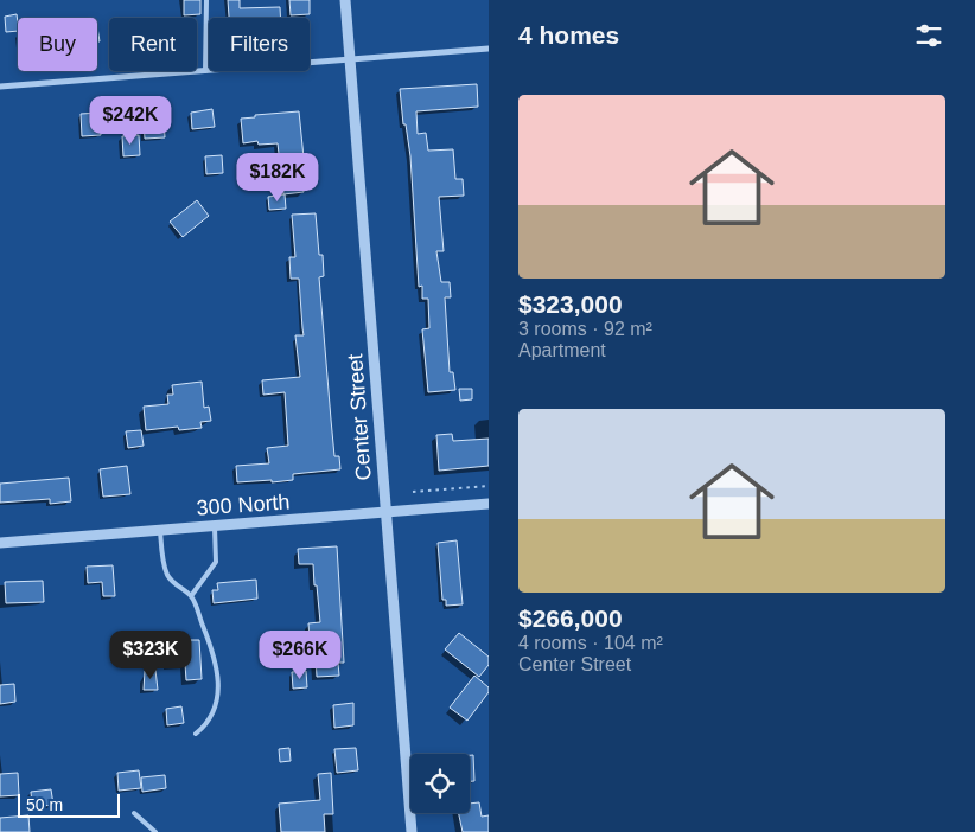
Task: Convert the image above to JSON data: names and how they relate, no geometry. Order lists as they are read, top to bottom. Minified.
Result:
{"streets":{"street":["Center Street","300 North"]},"crossings":[["Center Street","300 North"]],"scale_bar":"50 m","page":{"heading":"4 homes","chip":["Buy","Rent","Filters"],"list":[{"name":"$323,000","note":"3 rooms · 92 m² · Apartment"},{"name":"$266,000","note":"4 rooms · 104 m² · Center Street"}],"price":["$242K","$182K","$323K","$266K"],"scale":"50 m"}}
